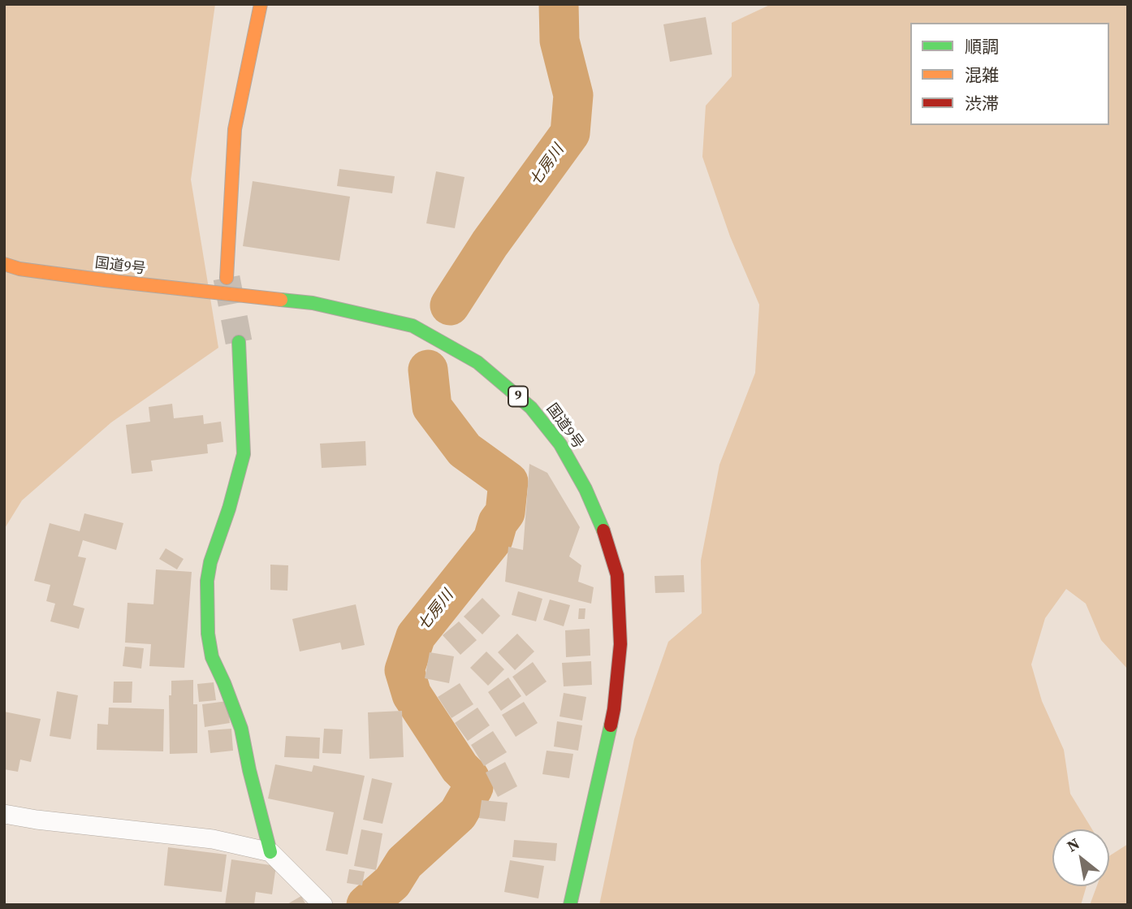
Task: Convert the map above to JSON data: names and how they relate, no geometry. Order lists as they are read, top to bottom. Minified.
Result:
{"streets":{"main road":["国道9号","9"]},"water":["七房川"],"legend":["順調","混雑","渋滞"],"north":"top left"}
